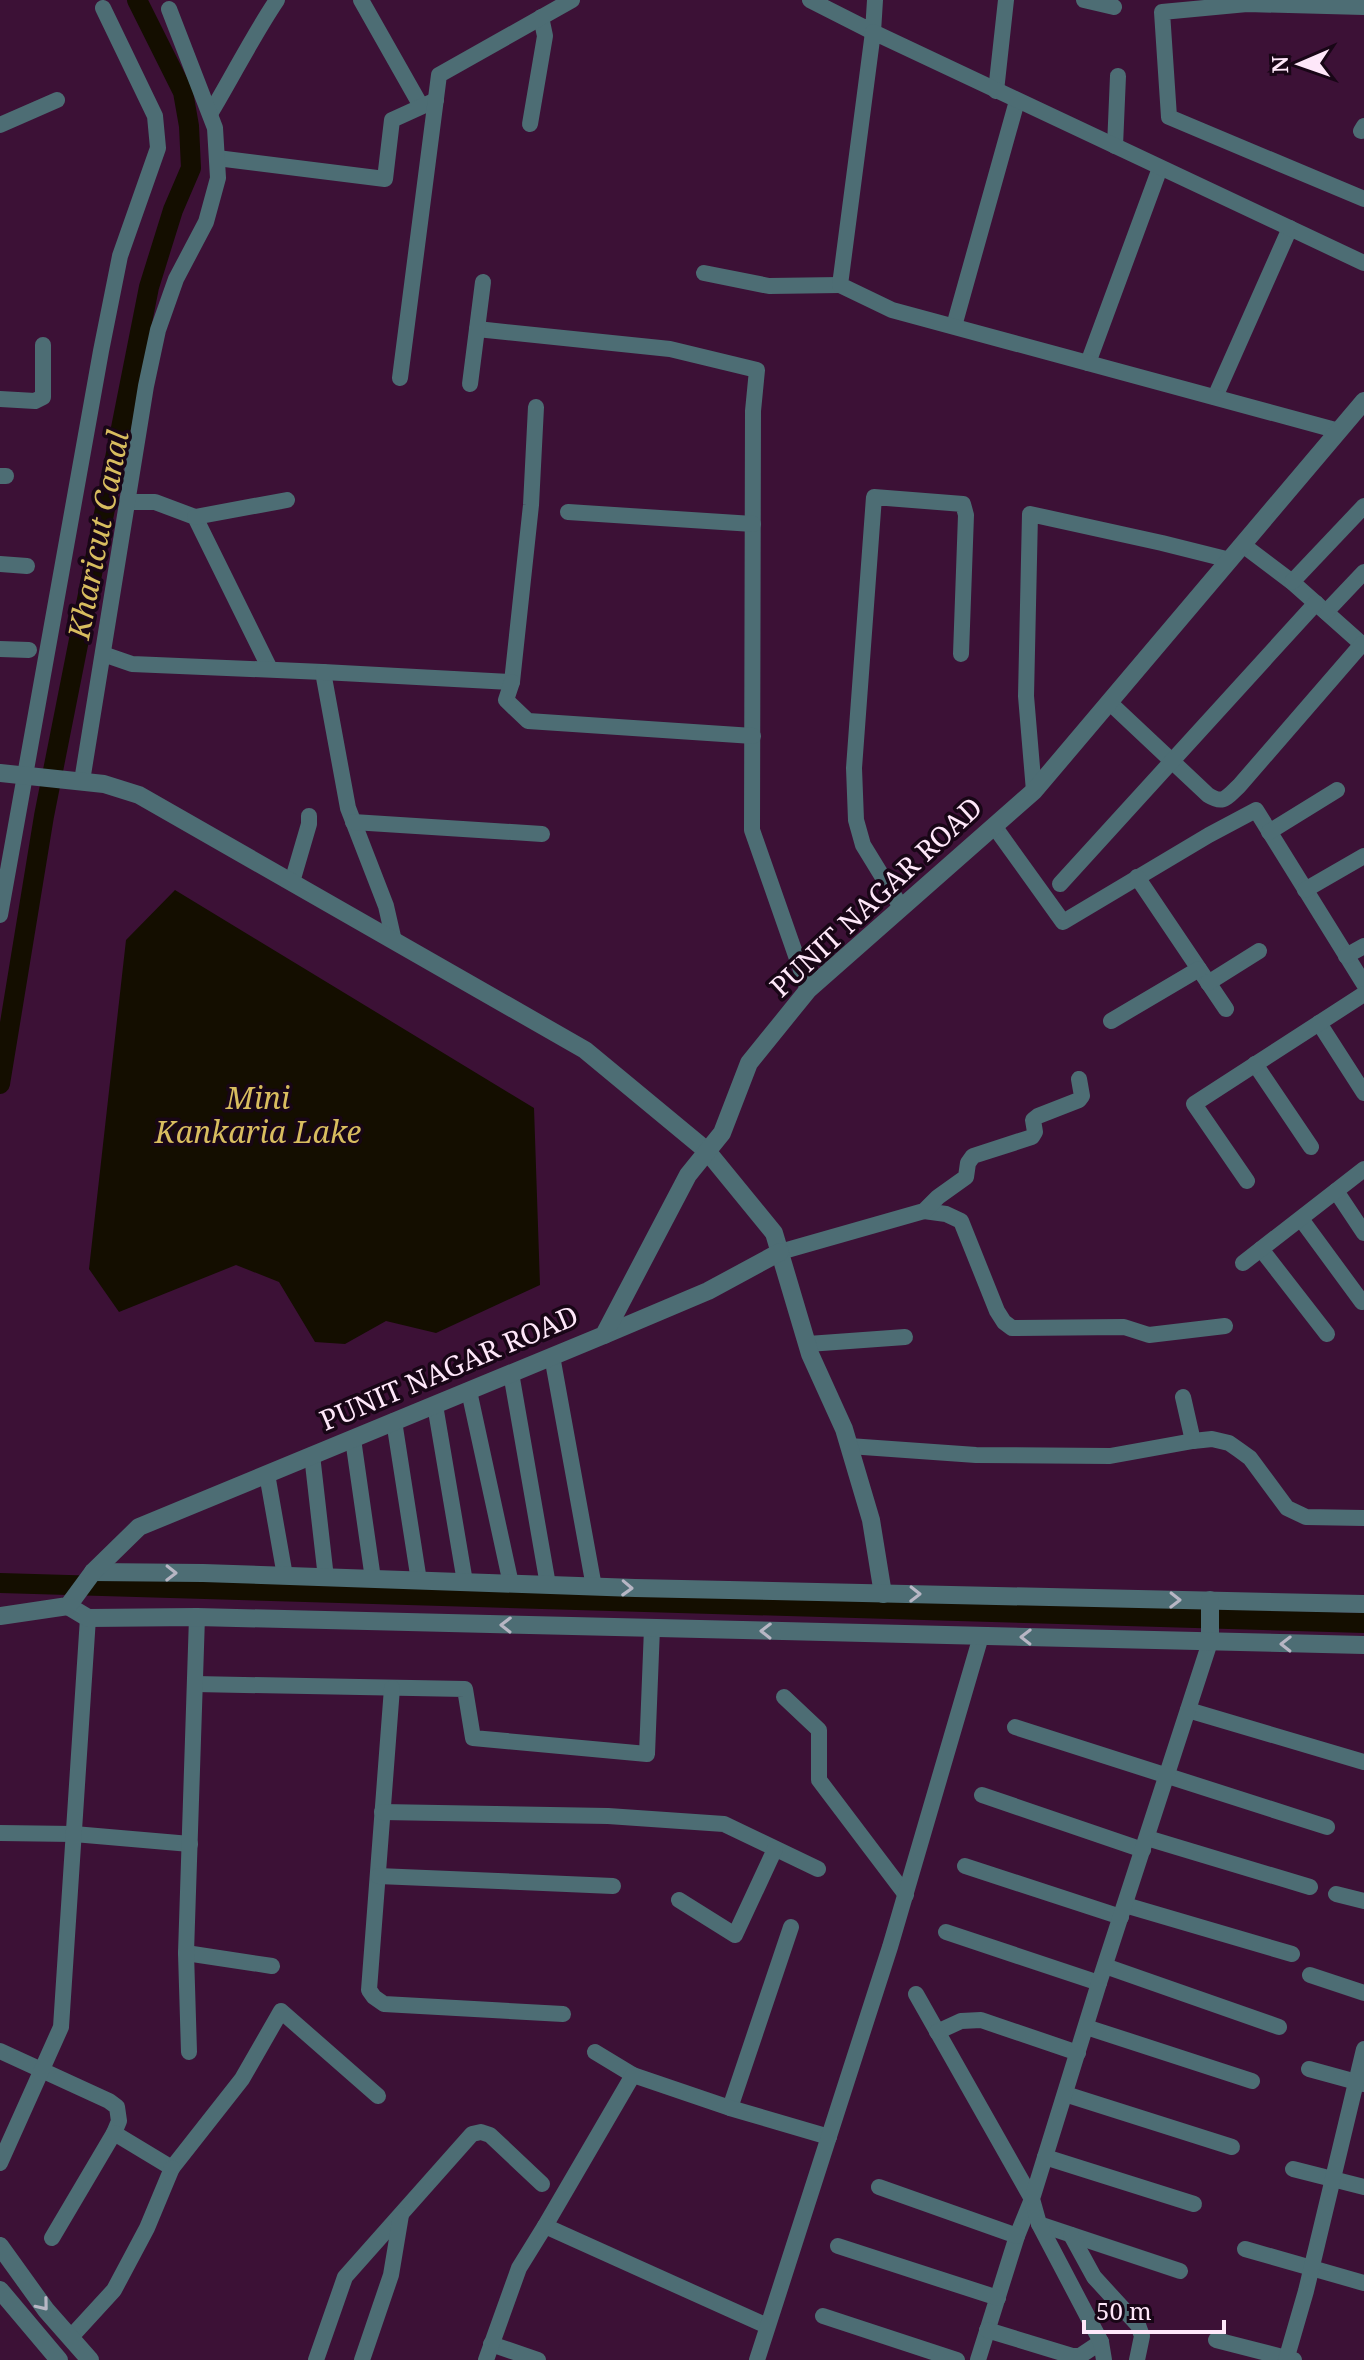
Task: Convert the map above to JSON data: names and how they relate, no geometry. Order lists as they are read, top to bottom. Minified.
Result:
{"streets":{"street":["PUNIT NAGAR ROAD"]},"water":["Kharicut Canal","Mini Kankaria Lake"],"scale_bar":"50 m","north":"left"}
